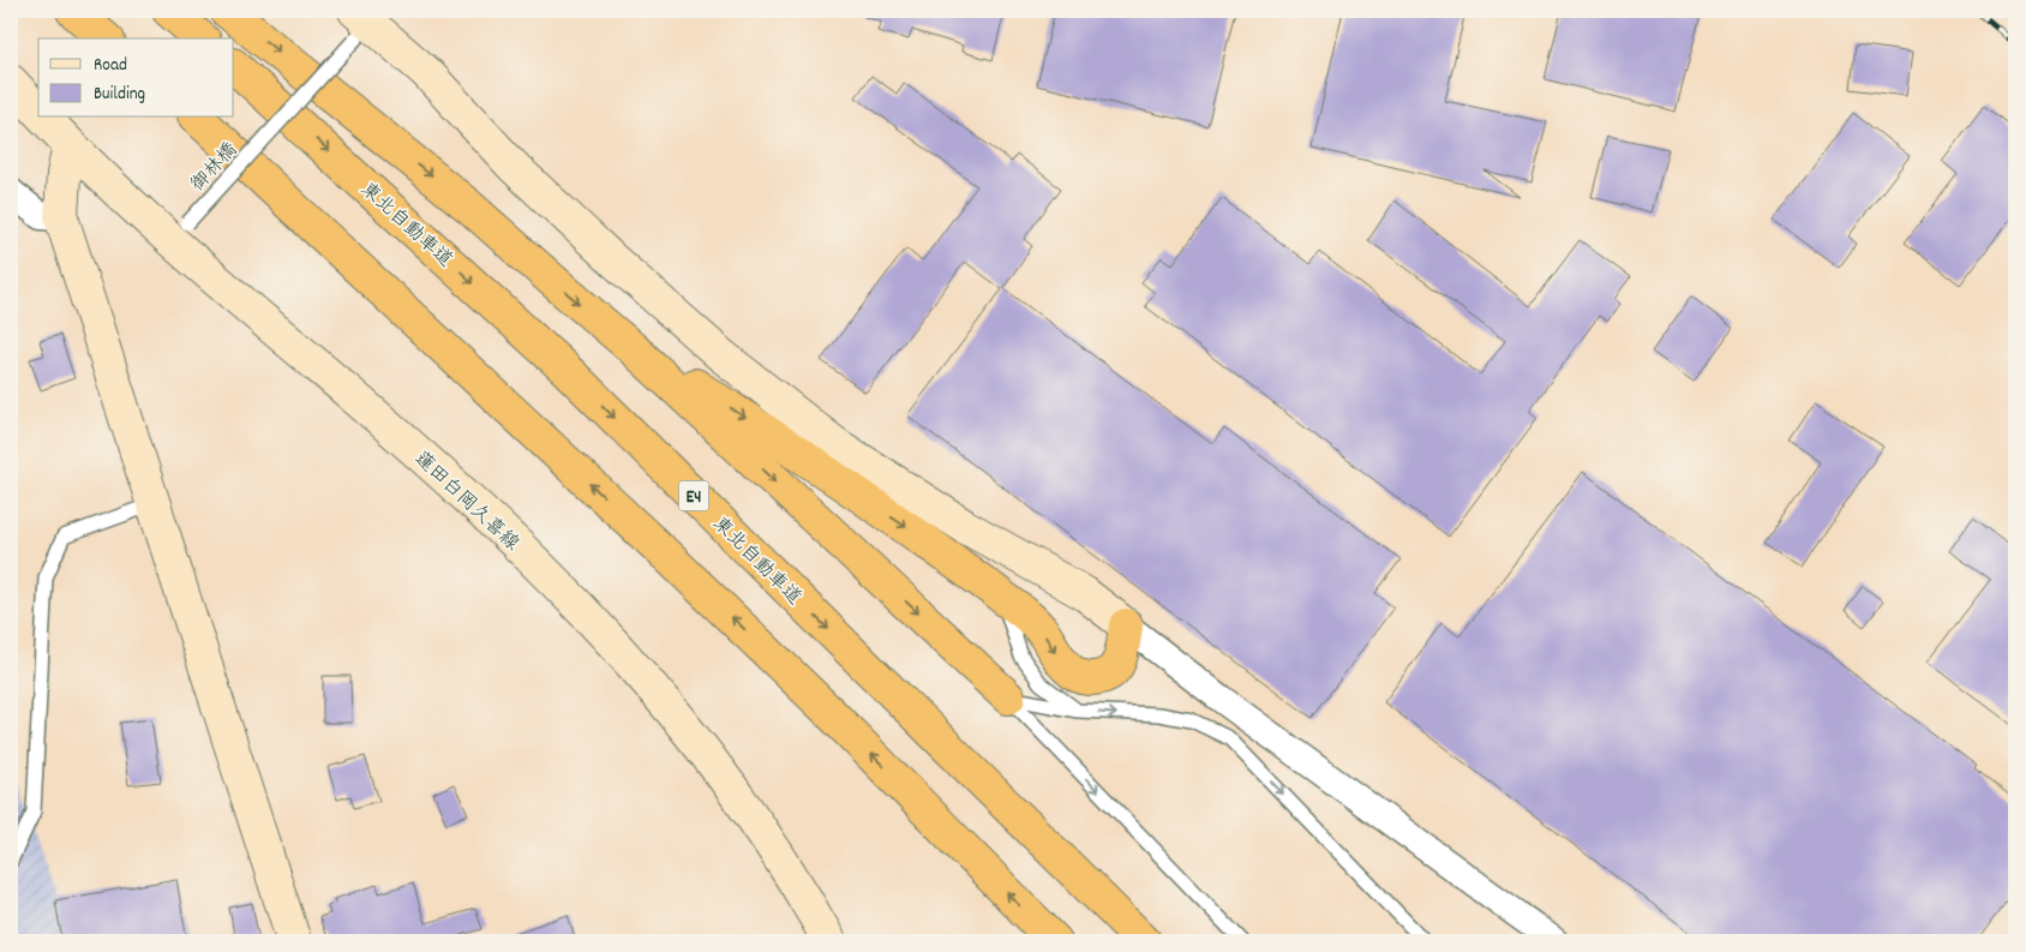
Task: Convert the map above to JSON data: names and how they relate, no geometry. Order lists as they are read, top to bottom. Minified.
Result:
{"streets":{"highway":["東北自動車道","E4"],"street":["蓮田白岡久喜線"],"lane":["御林橋"]},"crossings":[["御林橋","蓮田白岡久喜線"]],"legend":["Road","Building"]}
